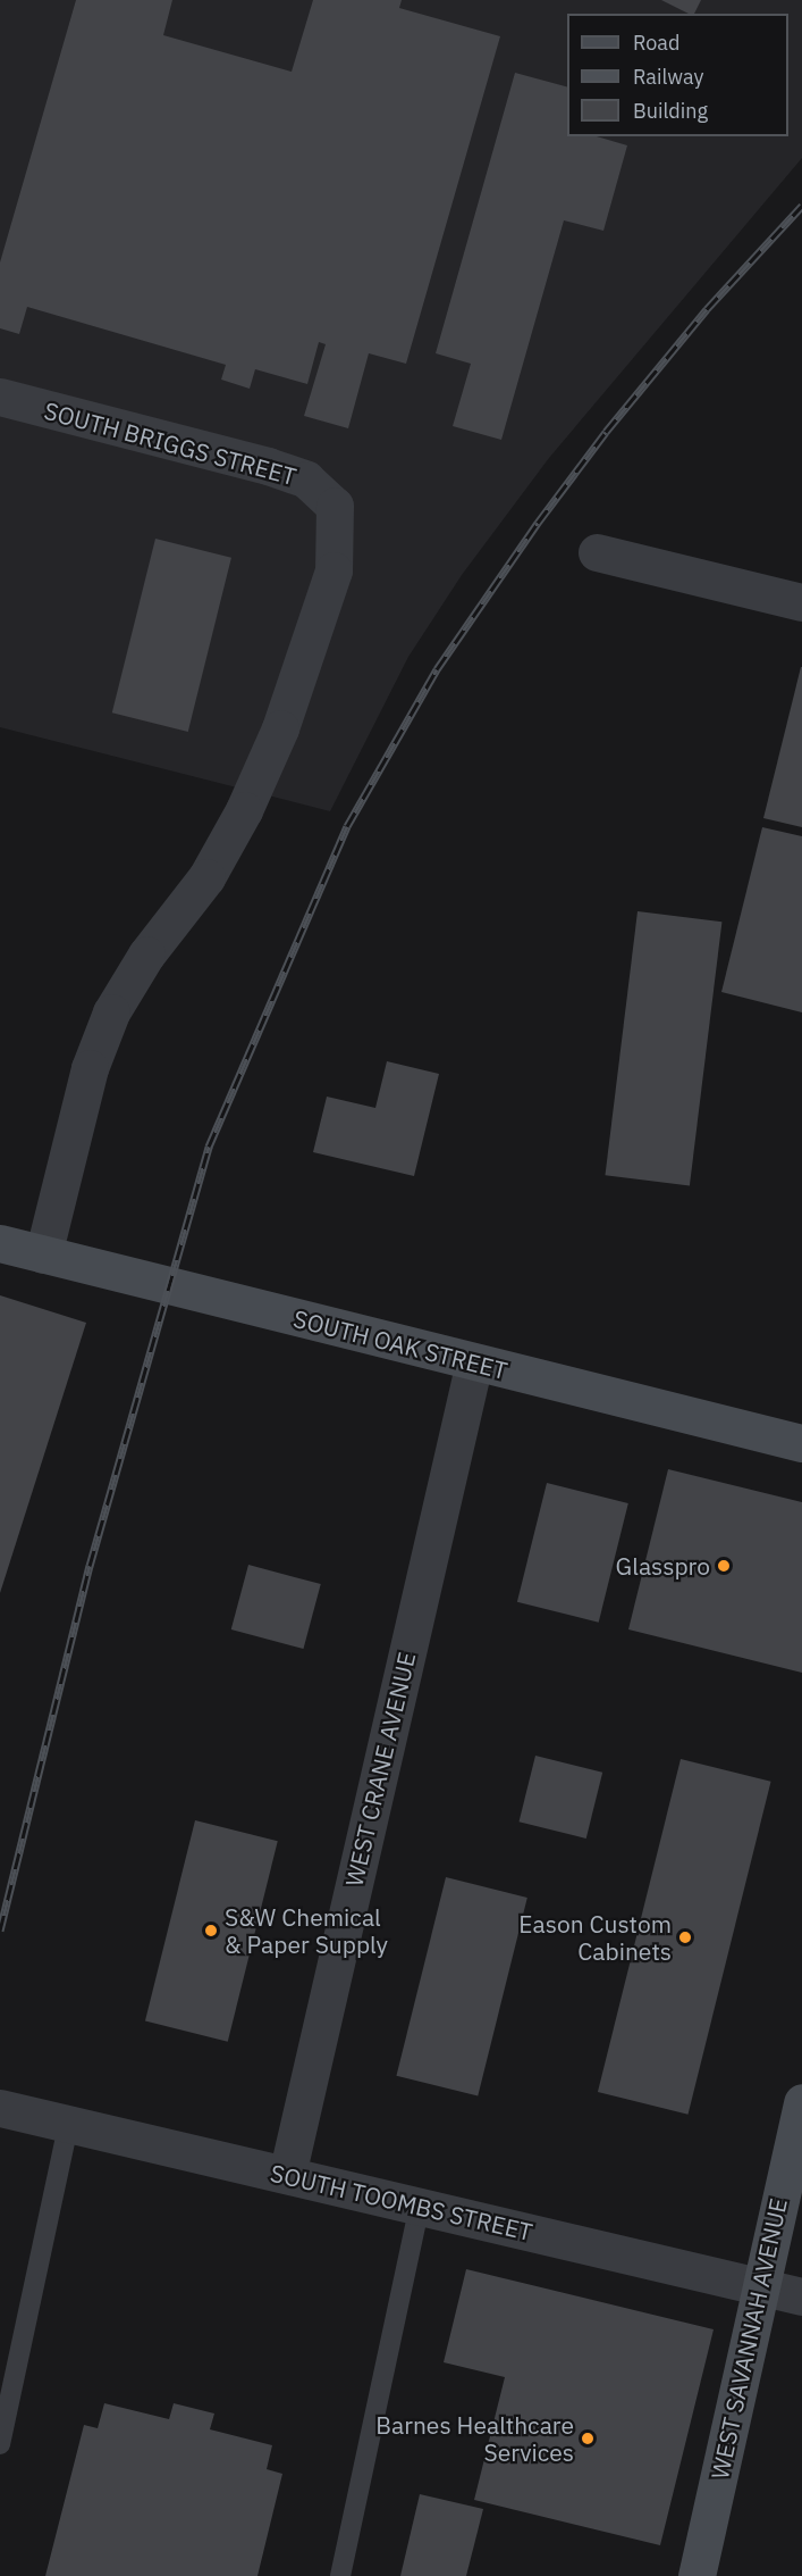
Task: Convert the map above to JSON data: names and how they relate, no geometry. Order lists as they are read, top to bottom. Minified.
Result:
{"streets":{"main road":["SOUTH OAK STREET","WEST SAVANNAH AVENUE"],"street":["SOUTH BRIGGS STREET","WEST CRANE AVENUE","SOUTH TOOMBS STREET"]},"crossings":[["SOUTH BRIGGS STREET","SOUTH OAK STREET"],["SOUTH OAK STREET","WEST CRANE AVENUE"],["WEST CRANE AVENUE","SOUTH TOOMBS STREET"],["SOUTH TOOMBS STREET","WEST SAVANNAH AVENUE"]],"places":["Glasspro","S&W Chemical & Paper Supply","Eason Custom Cabinets","Barnes Healthcare Services"],"legend":["Road","Railway","Building"]}
